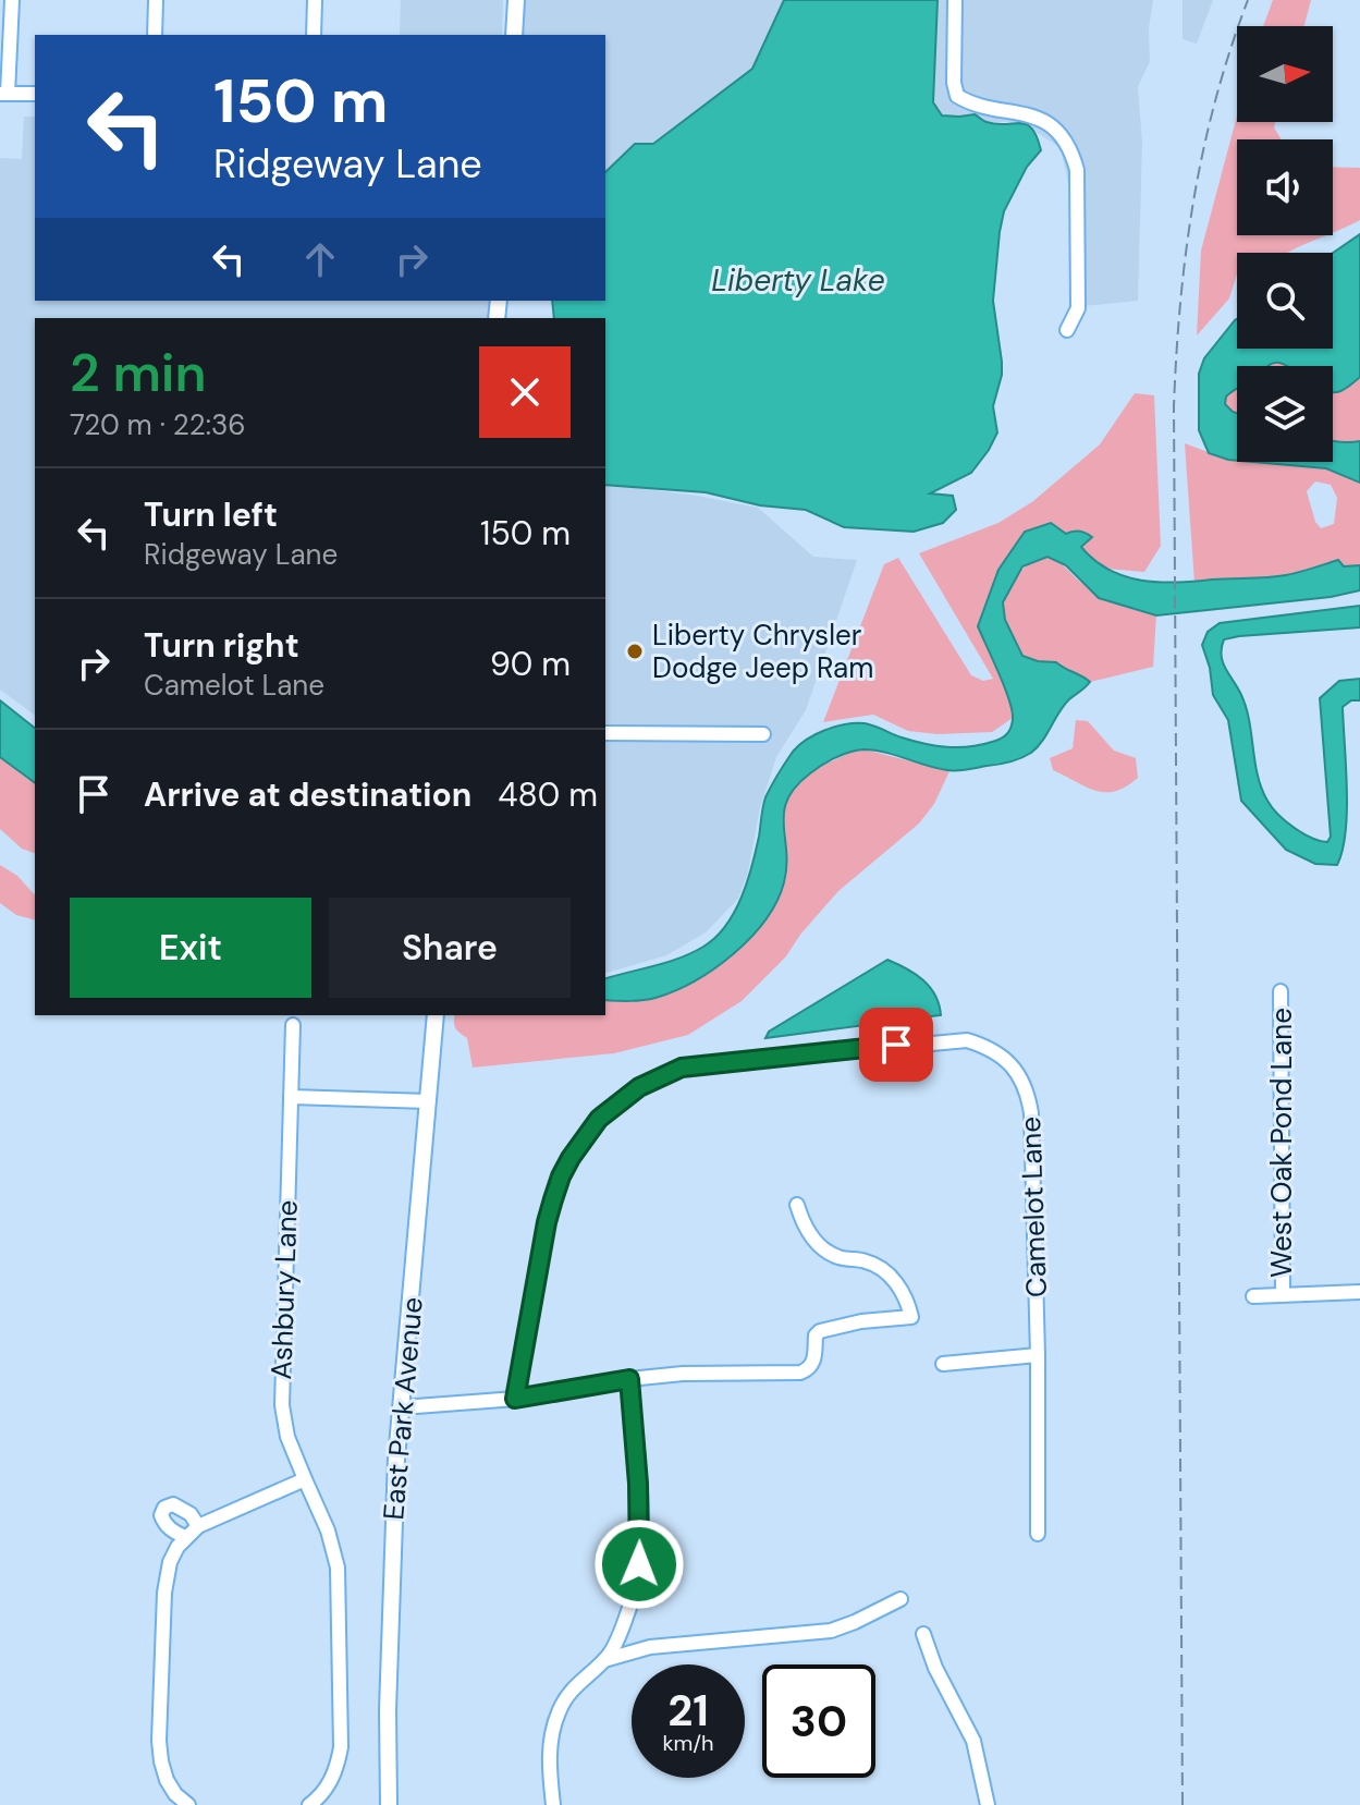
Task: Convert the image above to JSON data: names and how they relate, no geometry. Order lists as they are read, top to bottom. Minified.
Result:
{"streets":{"main road":["East Park Avenue"],"street":["West Oak Pond Lane","Camelot Lane","Ashbury Lane"]},"water":["Liberty Lake"],"places":["Liberty Chrysler Dodge Jeep Ram"],"north":"right","page":{"turn":["150 m","Ridgeway Lane"],"heading":["2 min","720 m · 22:36"],"list":[{"name":"Turn left","note":"Ridgeway Lane","value":"150 m"},{"name":"Turn right","note":"Camelot Lane","value":"90 m"},{"name":"Arrive at destination","value":"480 m"}],"buttons":["Exit","Share"],"speed":"21 km/h","limit":"30"}}
